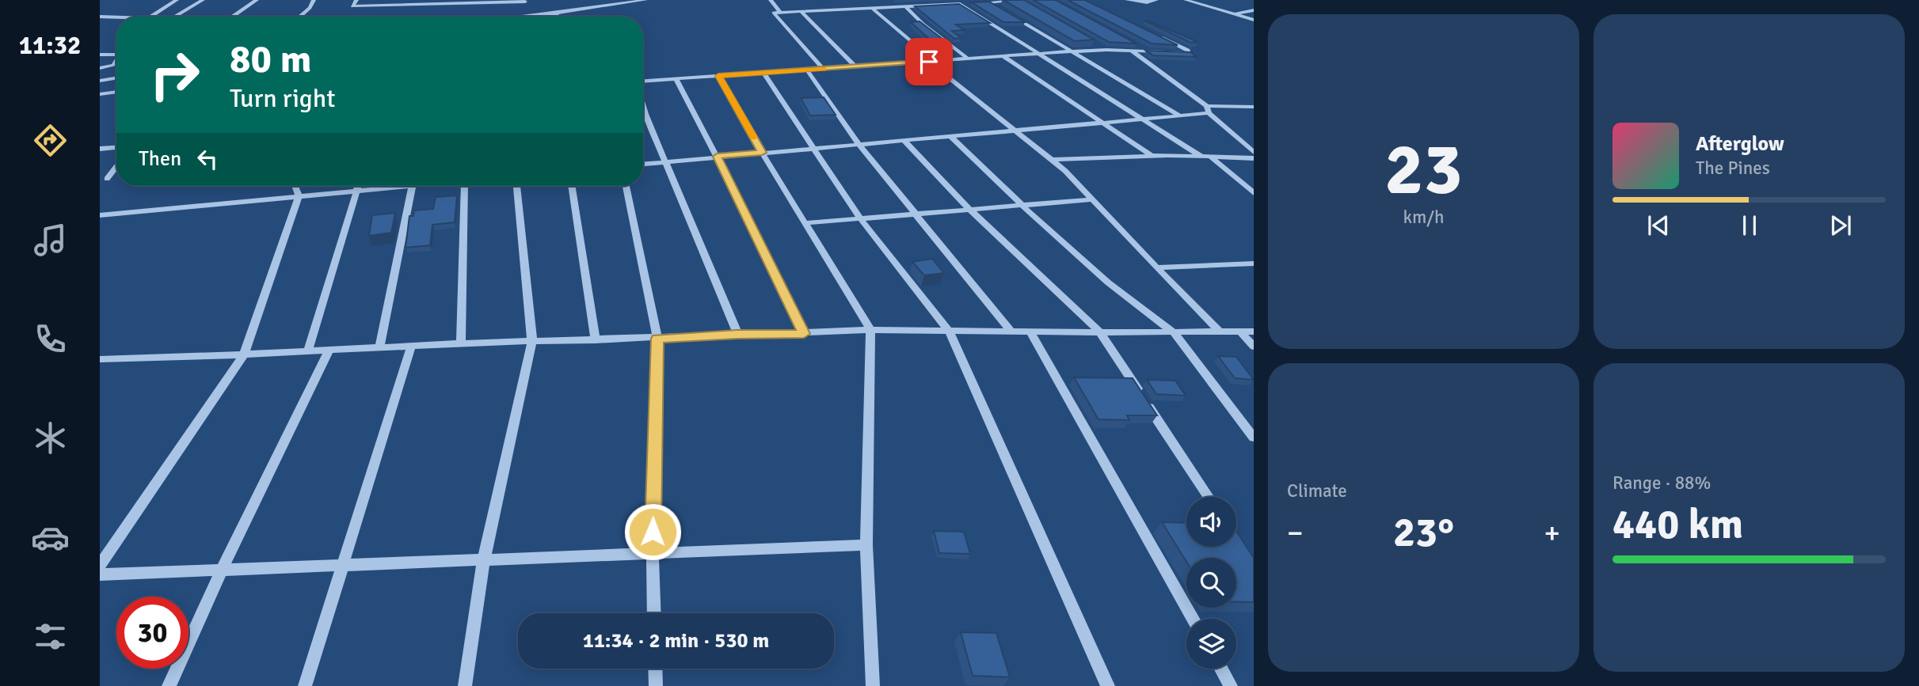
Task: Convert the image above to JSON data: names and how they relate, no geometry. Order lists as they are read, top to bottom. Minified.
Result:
{"page":{"tabs":"11:32","tile":[["23","km/h"],"Climate",["Range · 88%","440 km"]],"turn":["80 m","Turn right"],"song":["Afterglow","The Pines"],"then":"Then","heat":["−","23°","+"],"limit":"30","trip":"11:34 · 2 min · 530 m"}}
